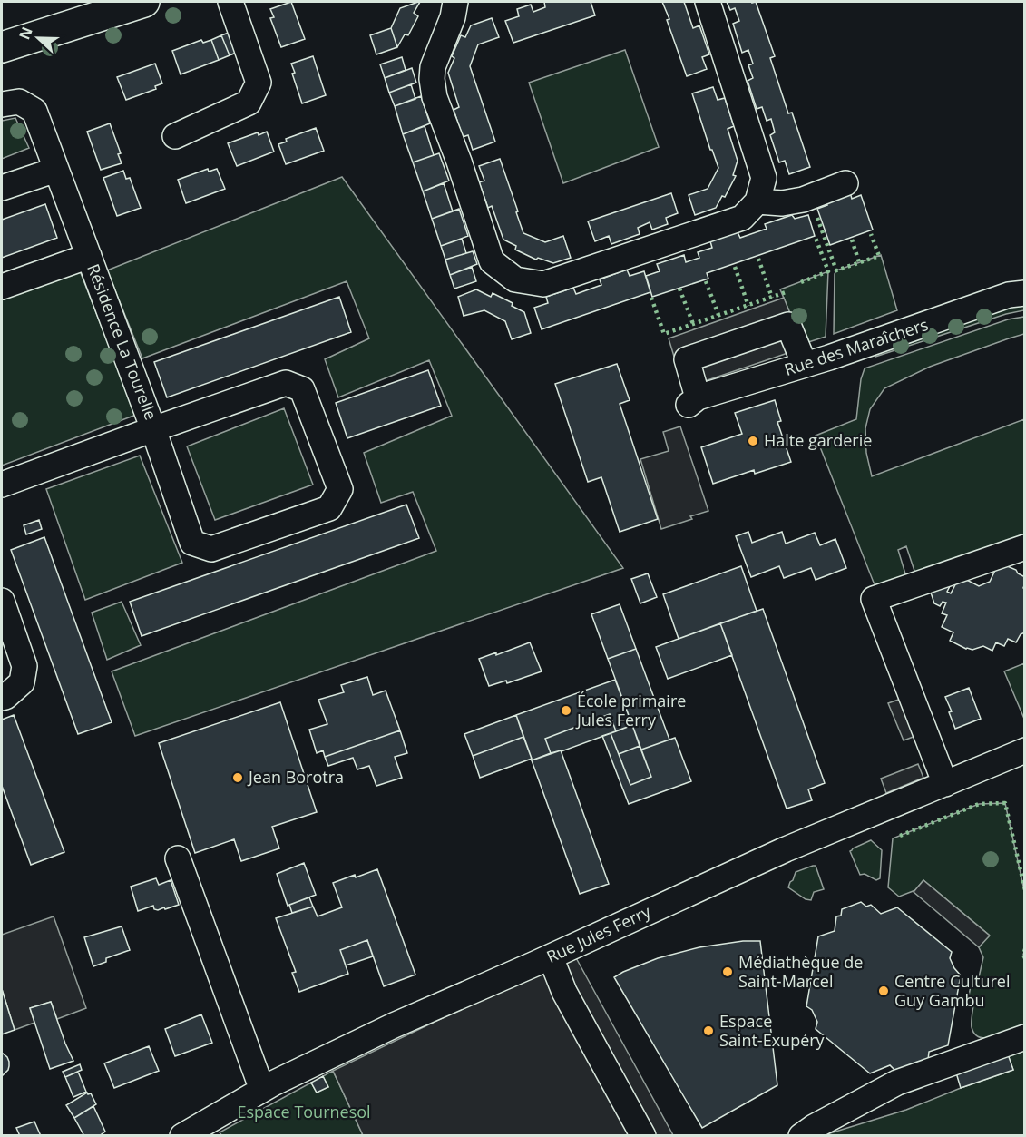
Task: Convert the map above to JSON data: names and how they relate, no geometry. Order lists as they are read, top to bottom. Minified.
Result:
{"streets":{"street":["Résidence La Tourelle","Rue des Maraîchers","Rue Jules Ferry"]},"parks":["Espace Tournesol"],"places":["Halte garderie","École primaire Jules Ferry","Jean Borotra","Médiathèque de Saint-Marcel","Centre Culturel Guy Gambu","Espace Saint-Exupéry"],"north":"left"}
